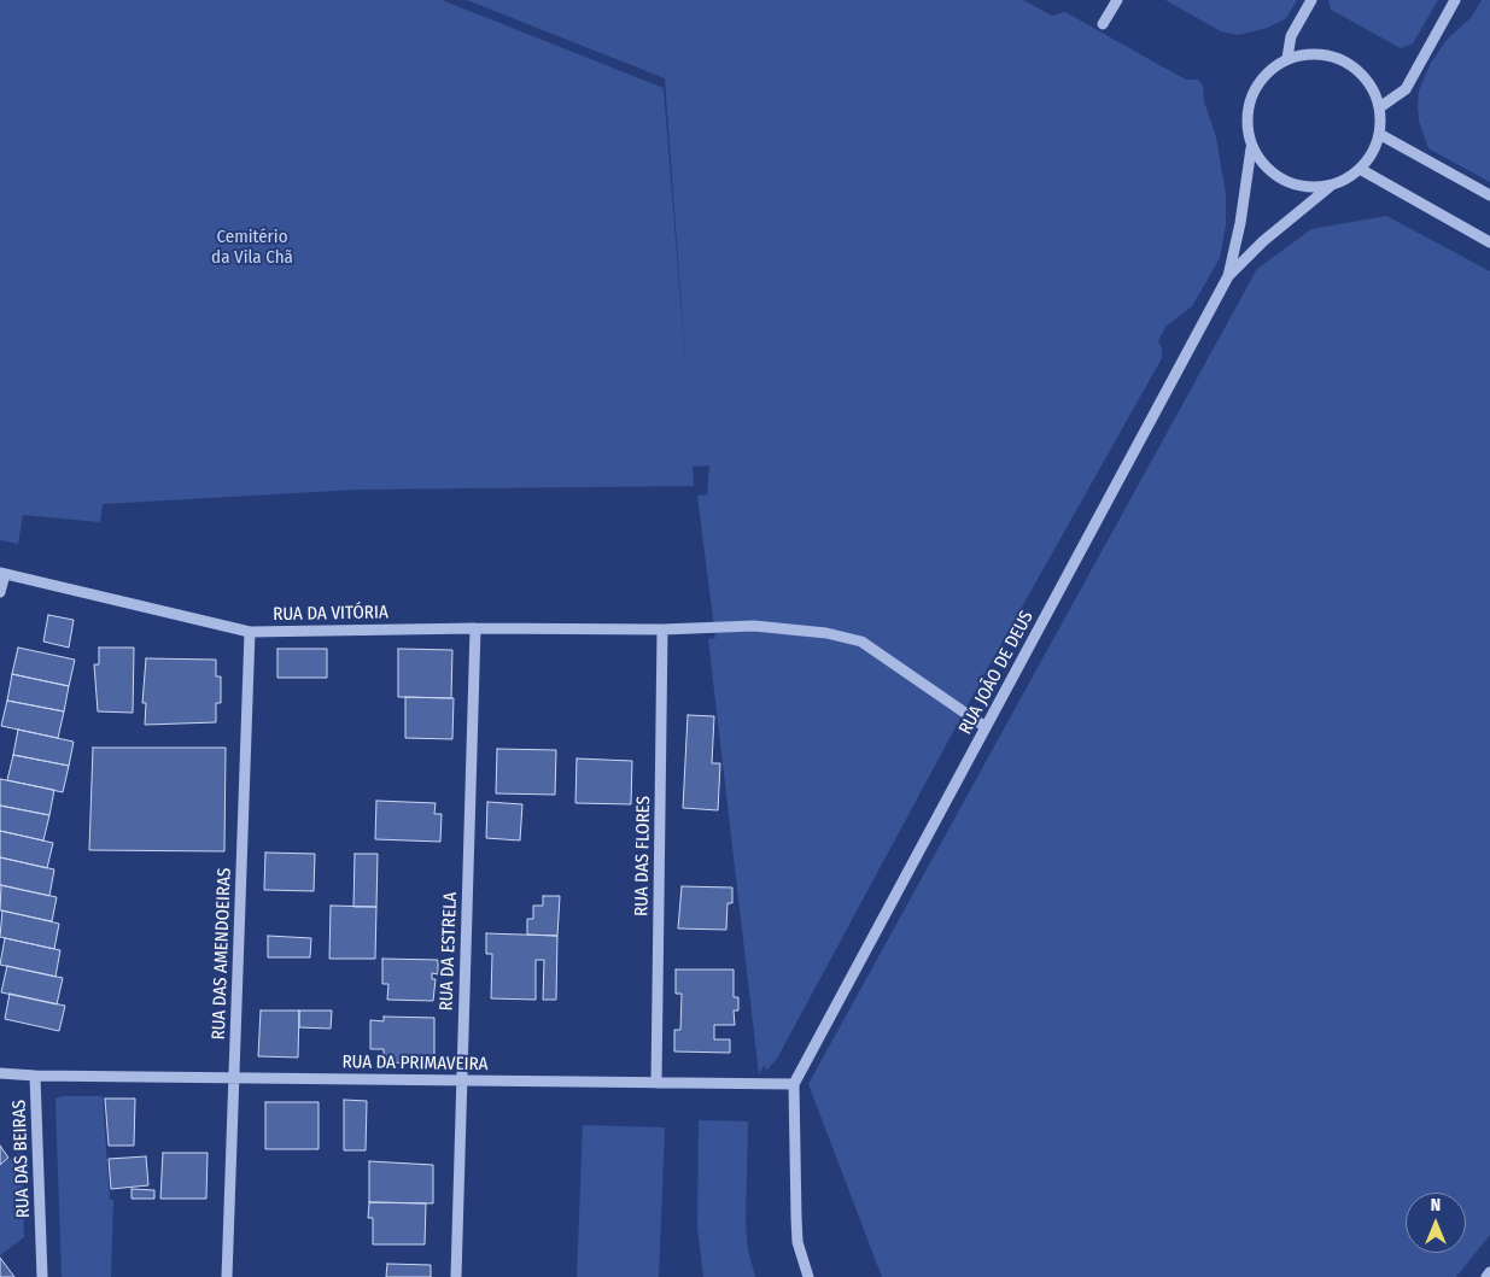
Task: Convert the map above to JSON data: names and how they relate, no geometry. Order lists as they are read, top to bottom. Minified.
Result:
{"streets":{"street":["RUA DA VITÓRIA","RUA JOÃO DE DEUS","RUA DAS FLORES","RUA DA ESTRELA","RUA DAS AMENDOEIRAS","RUA DA PRIMAVEIRA","RUA DAS BEIRAS"]},"crossings":[["RUA DA VITÓRIA","RUA JOÃO DE DEUS"],["RUA DA VITÓRIA","RUA DAS FLORES"],["RUA DA VITÓRIA","RUA DA ESTRELA"],["RUA DA VITÓRIA","RUA DAS AMENDOEIRAS"],["RUA JOÃO DE DEUS","RUA DA PRIMAVEIRA"],["RUA DAS FLORES","RUA DA PRIMAVEIRA"],["RUA DA ESTRELA","RUA DA PRIMAVEIRA"],["RUA DAS AMENDOEIRAS","RUA DA PRIMAVEIRA"],["RUA DA PRIMAVEIRA","RUA DAS BEIRAS"]],"parks":["Cemitério da Vila Chã"],"north":"top"}
